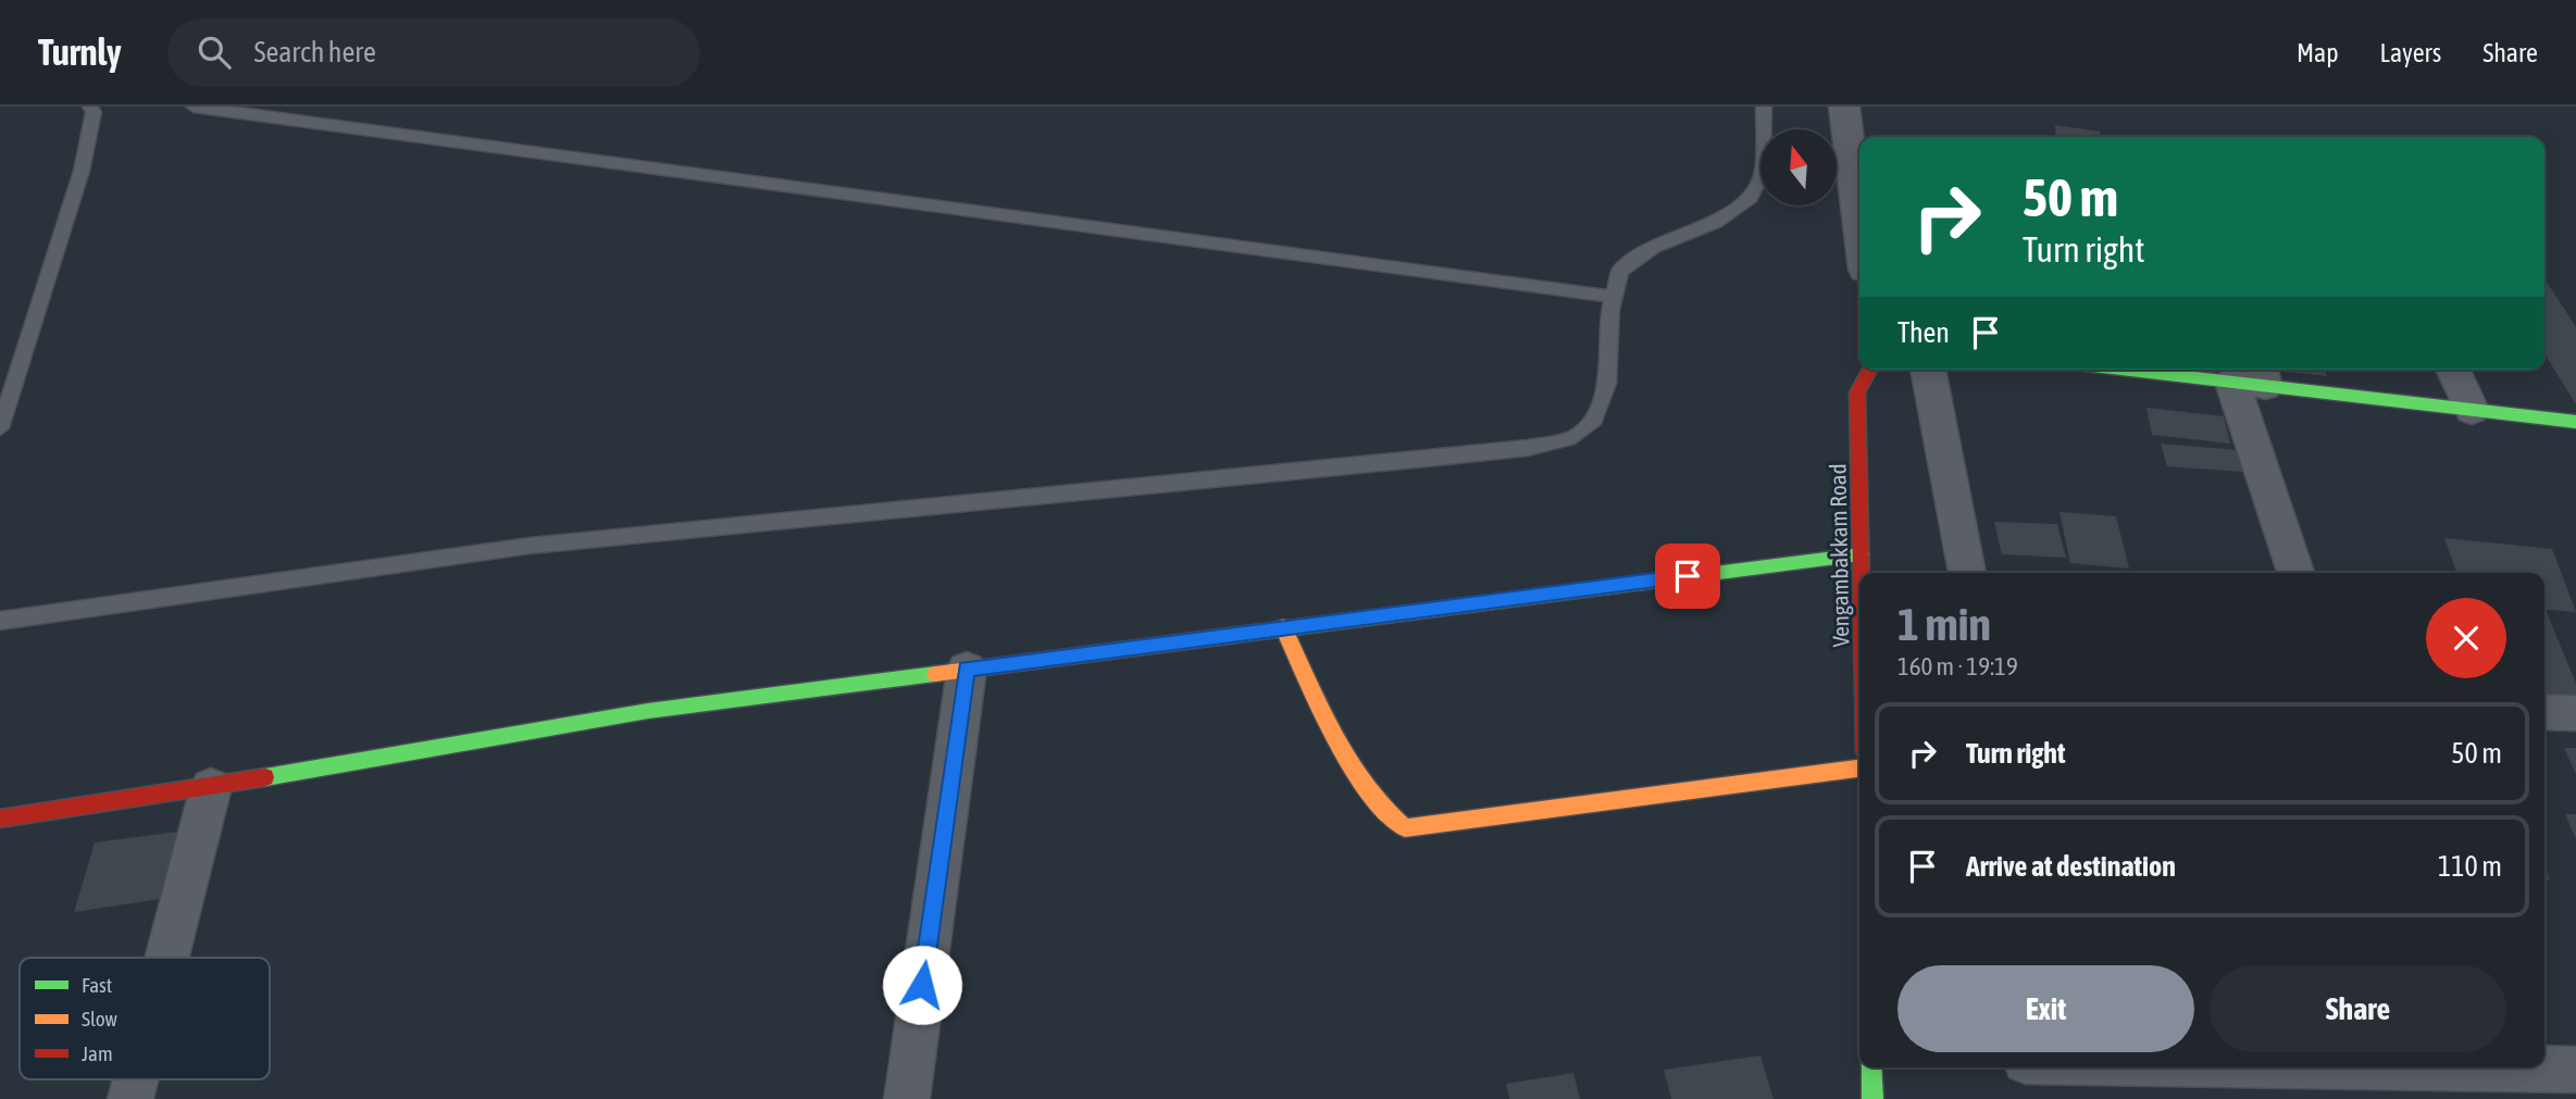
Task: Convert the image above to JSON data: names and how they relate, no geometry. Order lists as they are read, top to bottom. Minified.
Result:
{"streets":{"street":["Vengambakkam Road"]},"legend":["Fast","Slow","Jam"],"north":"top","page":{"header":"Turnly","search":"Search here","nav":["Map","Layers","Share"],"turn":["50 m","Turn right"],"then":"Then","heading":["1 min","160 m · 19:19"],"list":[{"name":"Turn right","value":"50 m"},{"name":"Arrive at destination","value":"110 m"}],"buttons":["Exit","Share"]}}
